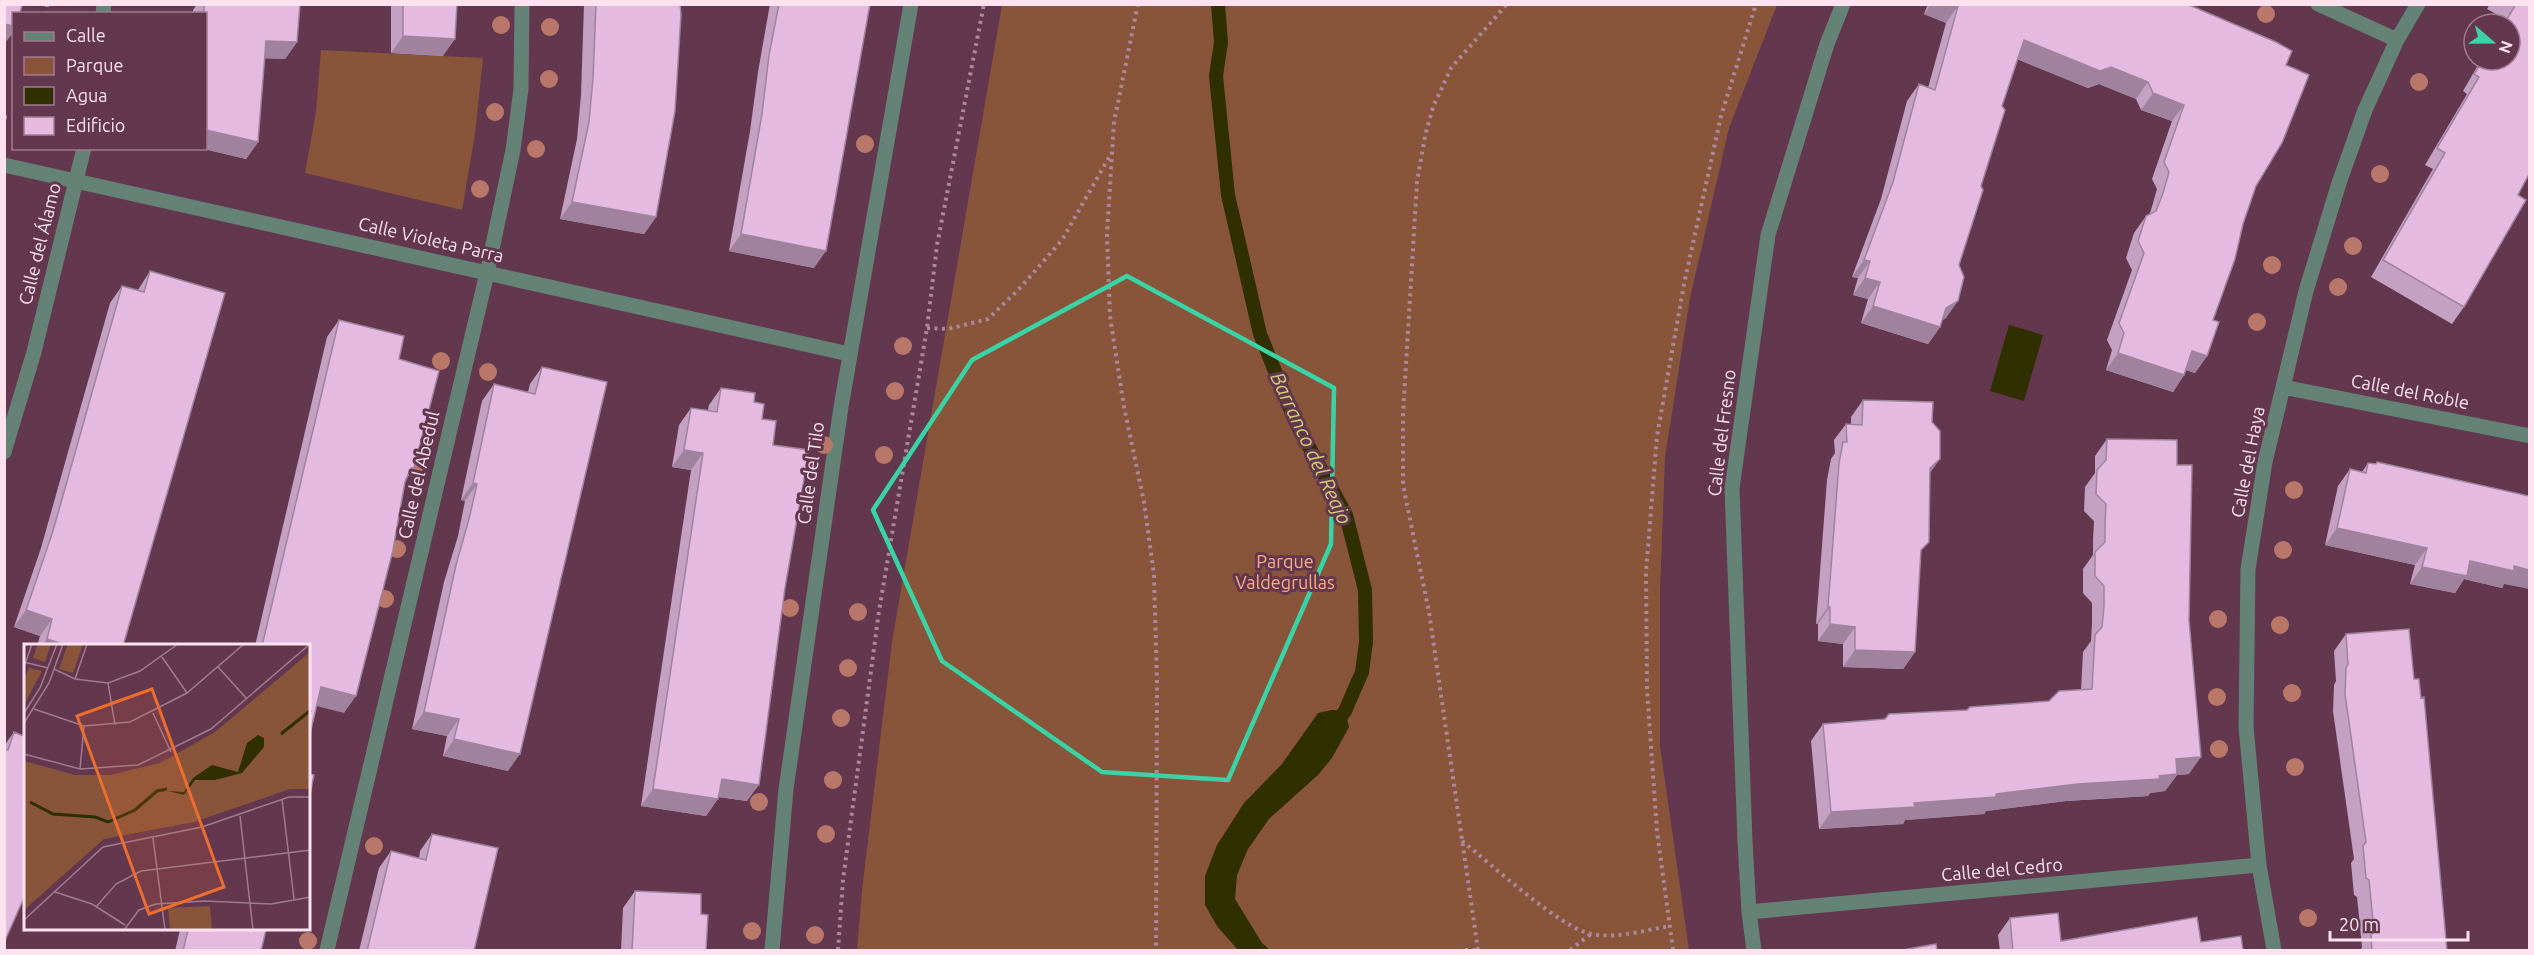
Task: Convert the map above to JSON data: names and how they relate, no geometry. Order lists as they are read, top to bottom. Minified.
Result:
{"streets":{"street":["Calle Violeta Parra","Calle del Álamo","Calle del Roble","Calle del Fresno","Calle del Haya","Calle del Tilo","Calle del Abedul","Calle del Cedro"]},"crossings":[["Calle Violeta Parra","Calle del Álamo"],["Calle Violeta Parra","Calle del Tilo"],["Calle Violeta Parra","Calle del Abedul"],["Calle del Roble","Calle del Haya"],["Calle del Fresno","Calle del Cedro"],["Calle del Haya","Calle del Cedro"]],"water":["Barranco del Reajo"],"parks":["Parque Valdegrullas"],"legend":["Calle","Parque","Agua","Edificio"],"scale_bar":"20 m","north":"right"}
